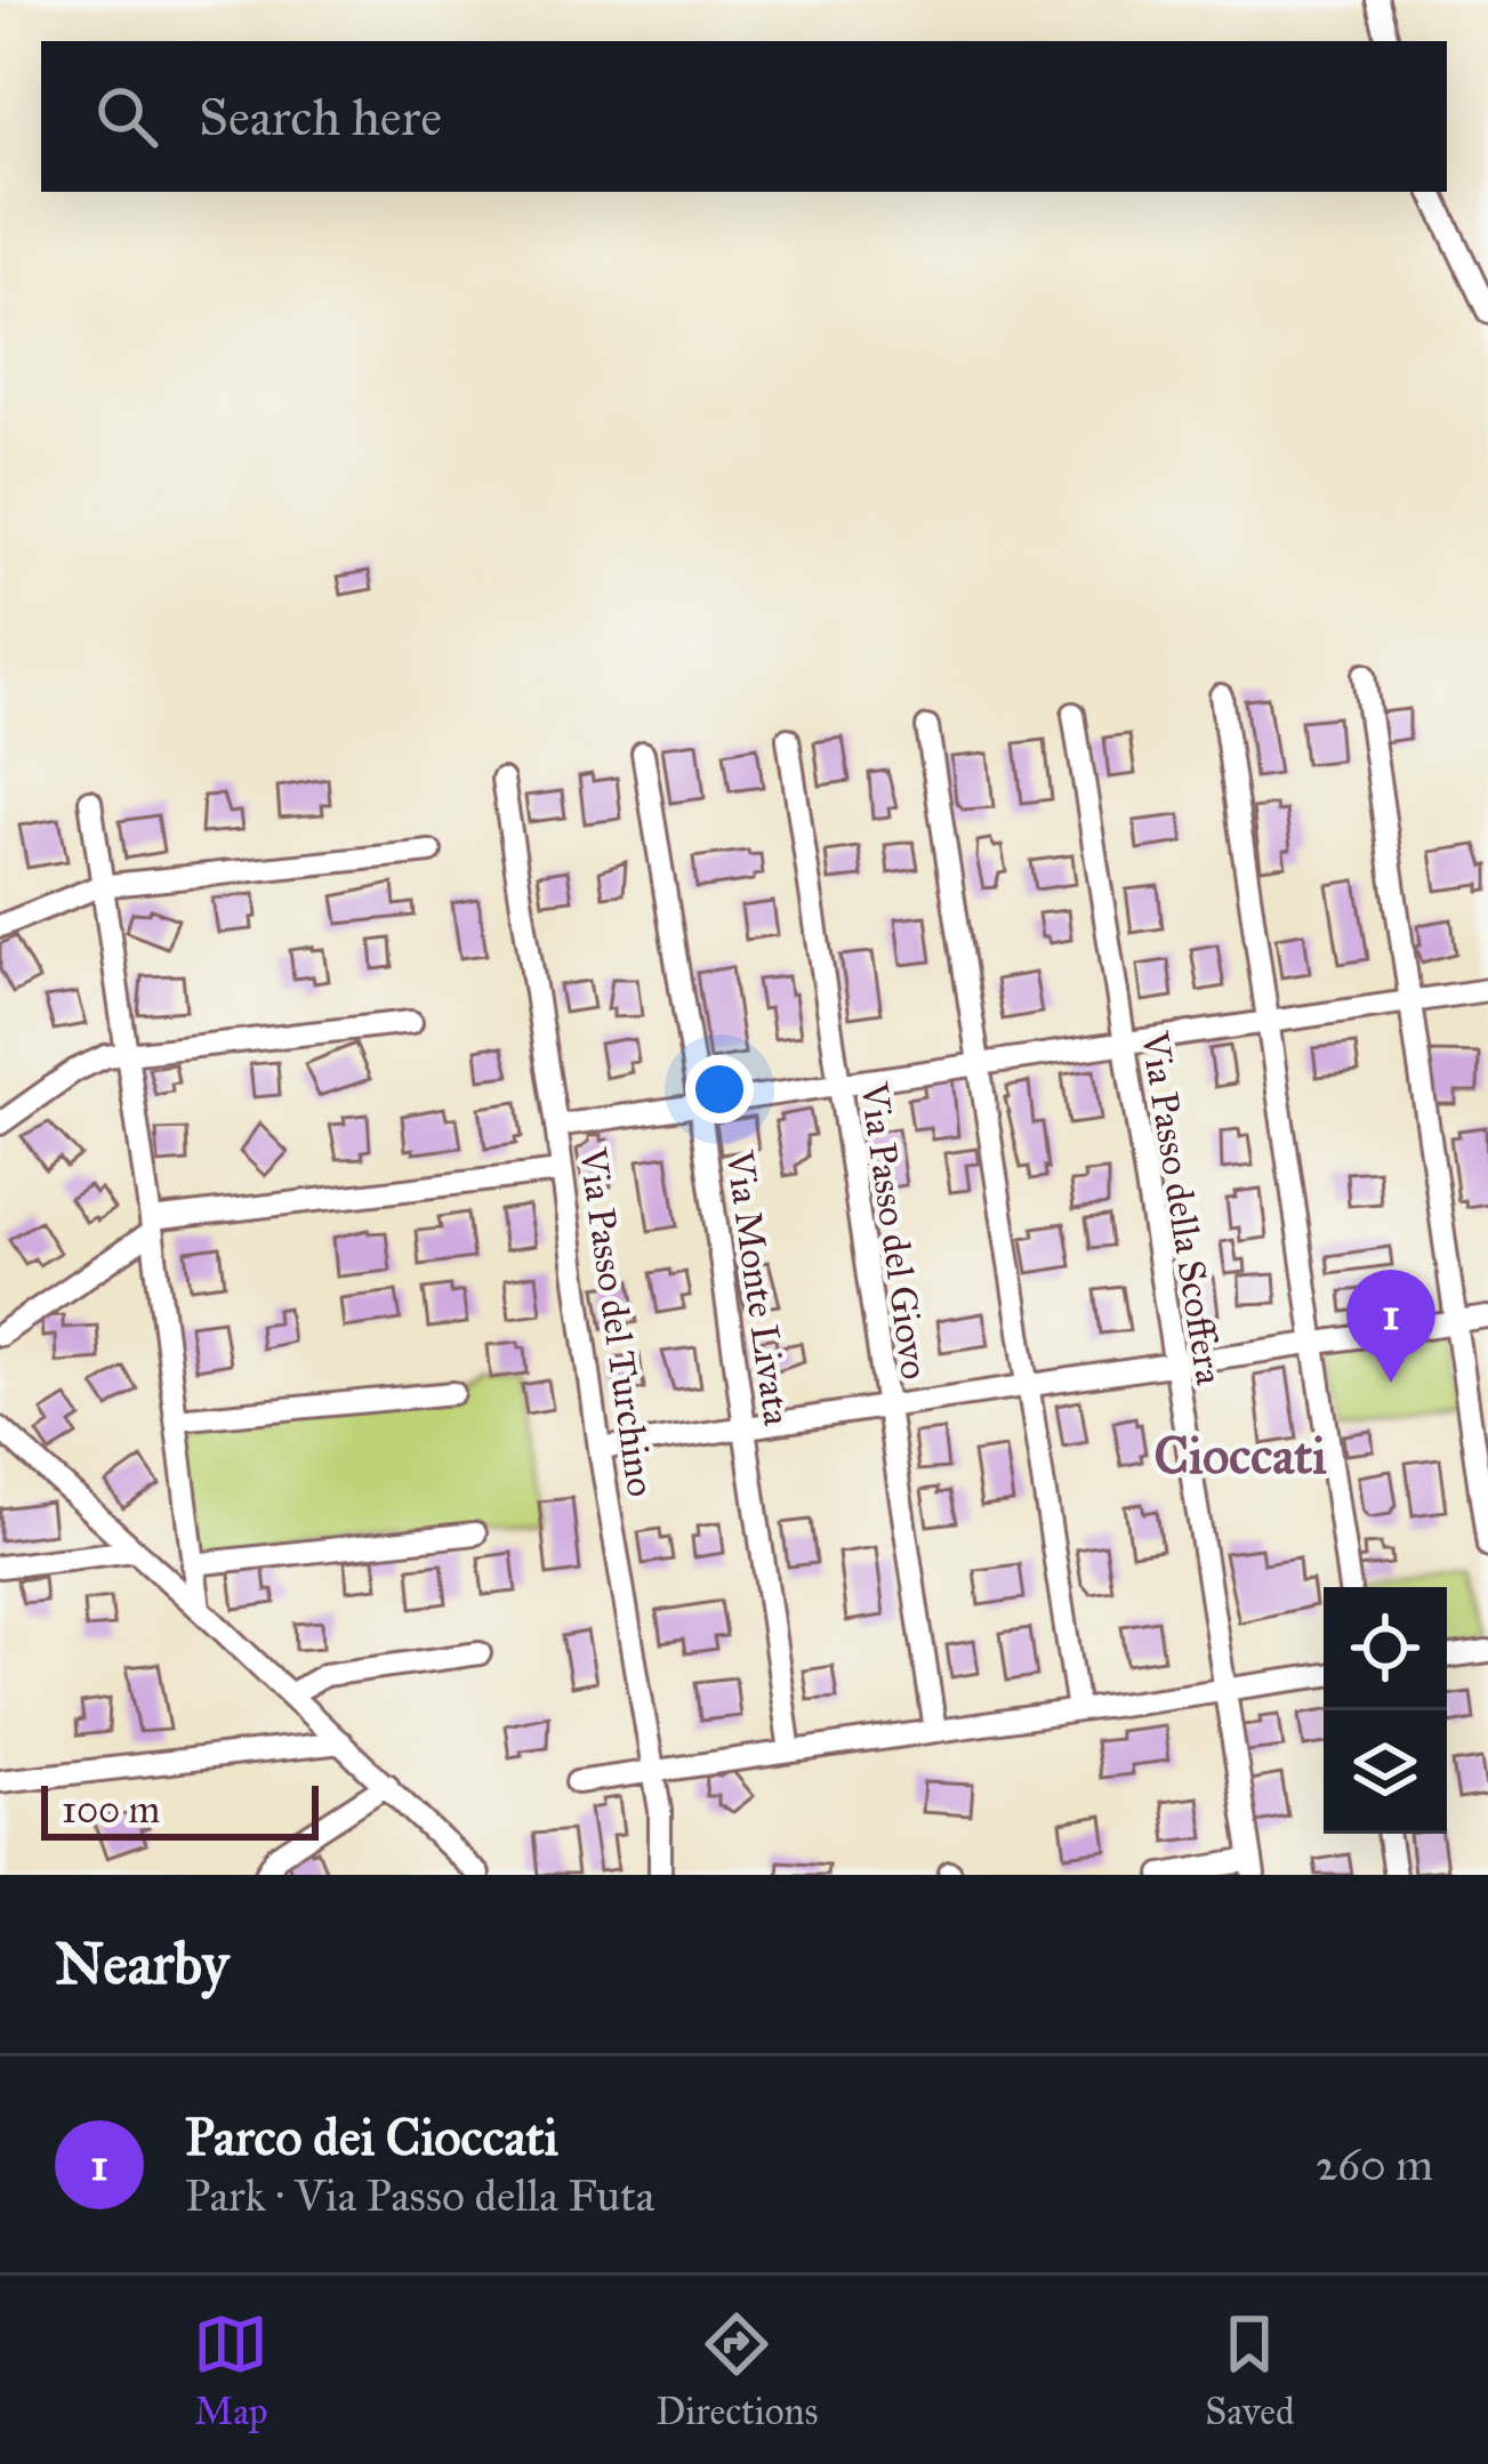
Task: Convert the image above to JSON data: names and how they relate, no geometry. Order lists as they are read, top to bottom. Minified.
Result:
{"streets":{"street":["Via Passo della Scoffera","Via Passo del Giovo","Via Monte Livata","Via Passo del Turchino"]},"districts":["Cioccati"],"scale_bar":"100 m","page":{"search":"Search here","pins":"1","scale":"100 m","heading":"Nearby","list":[{"mark":"1","name":"Parco dei Cioccati","note":"Park · Via Passo della Futa","value":"260 m"}],"nav":["Map","Directions","Saved"]}}
